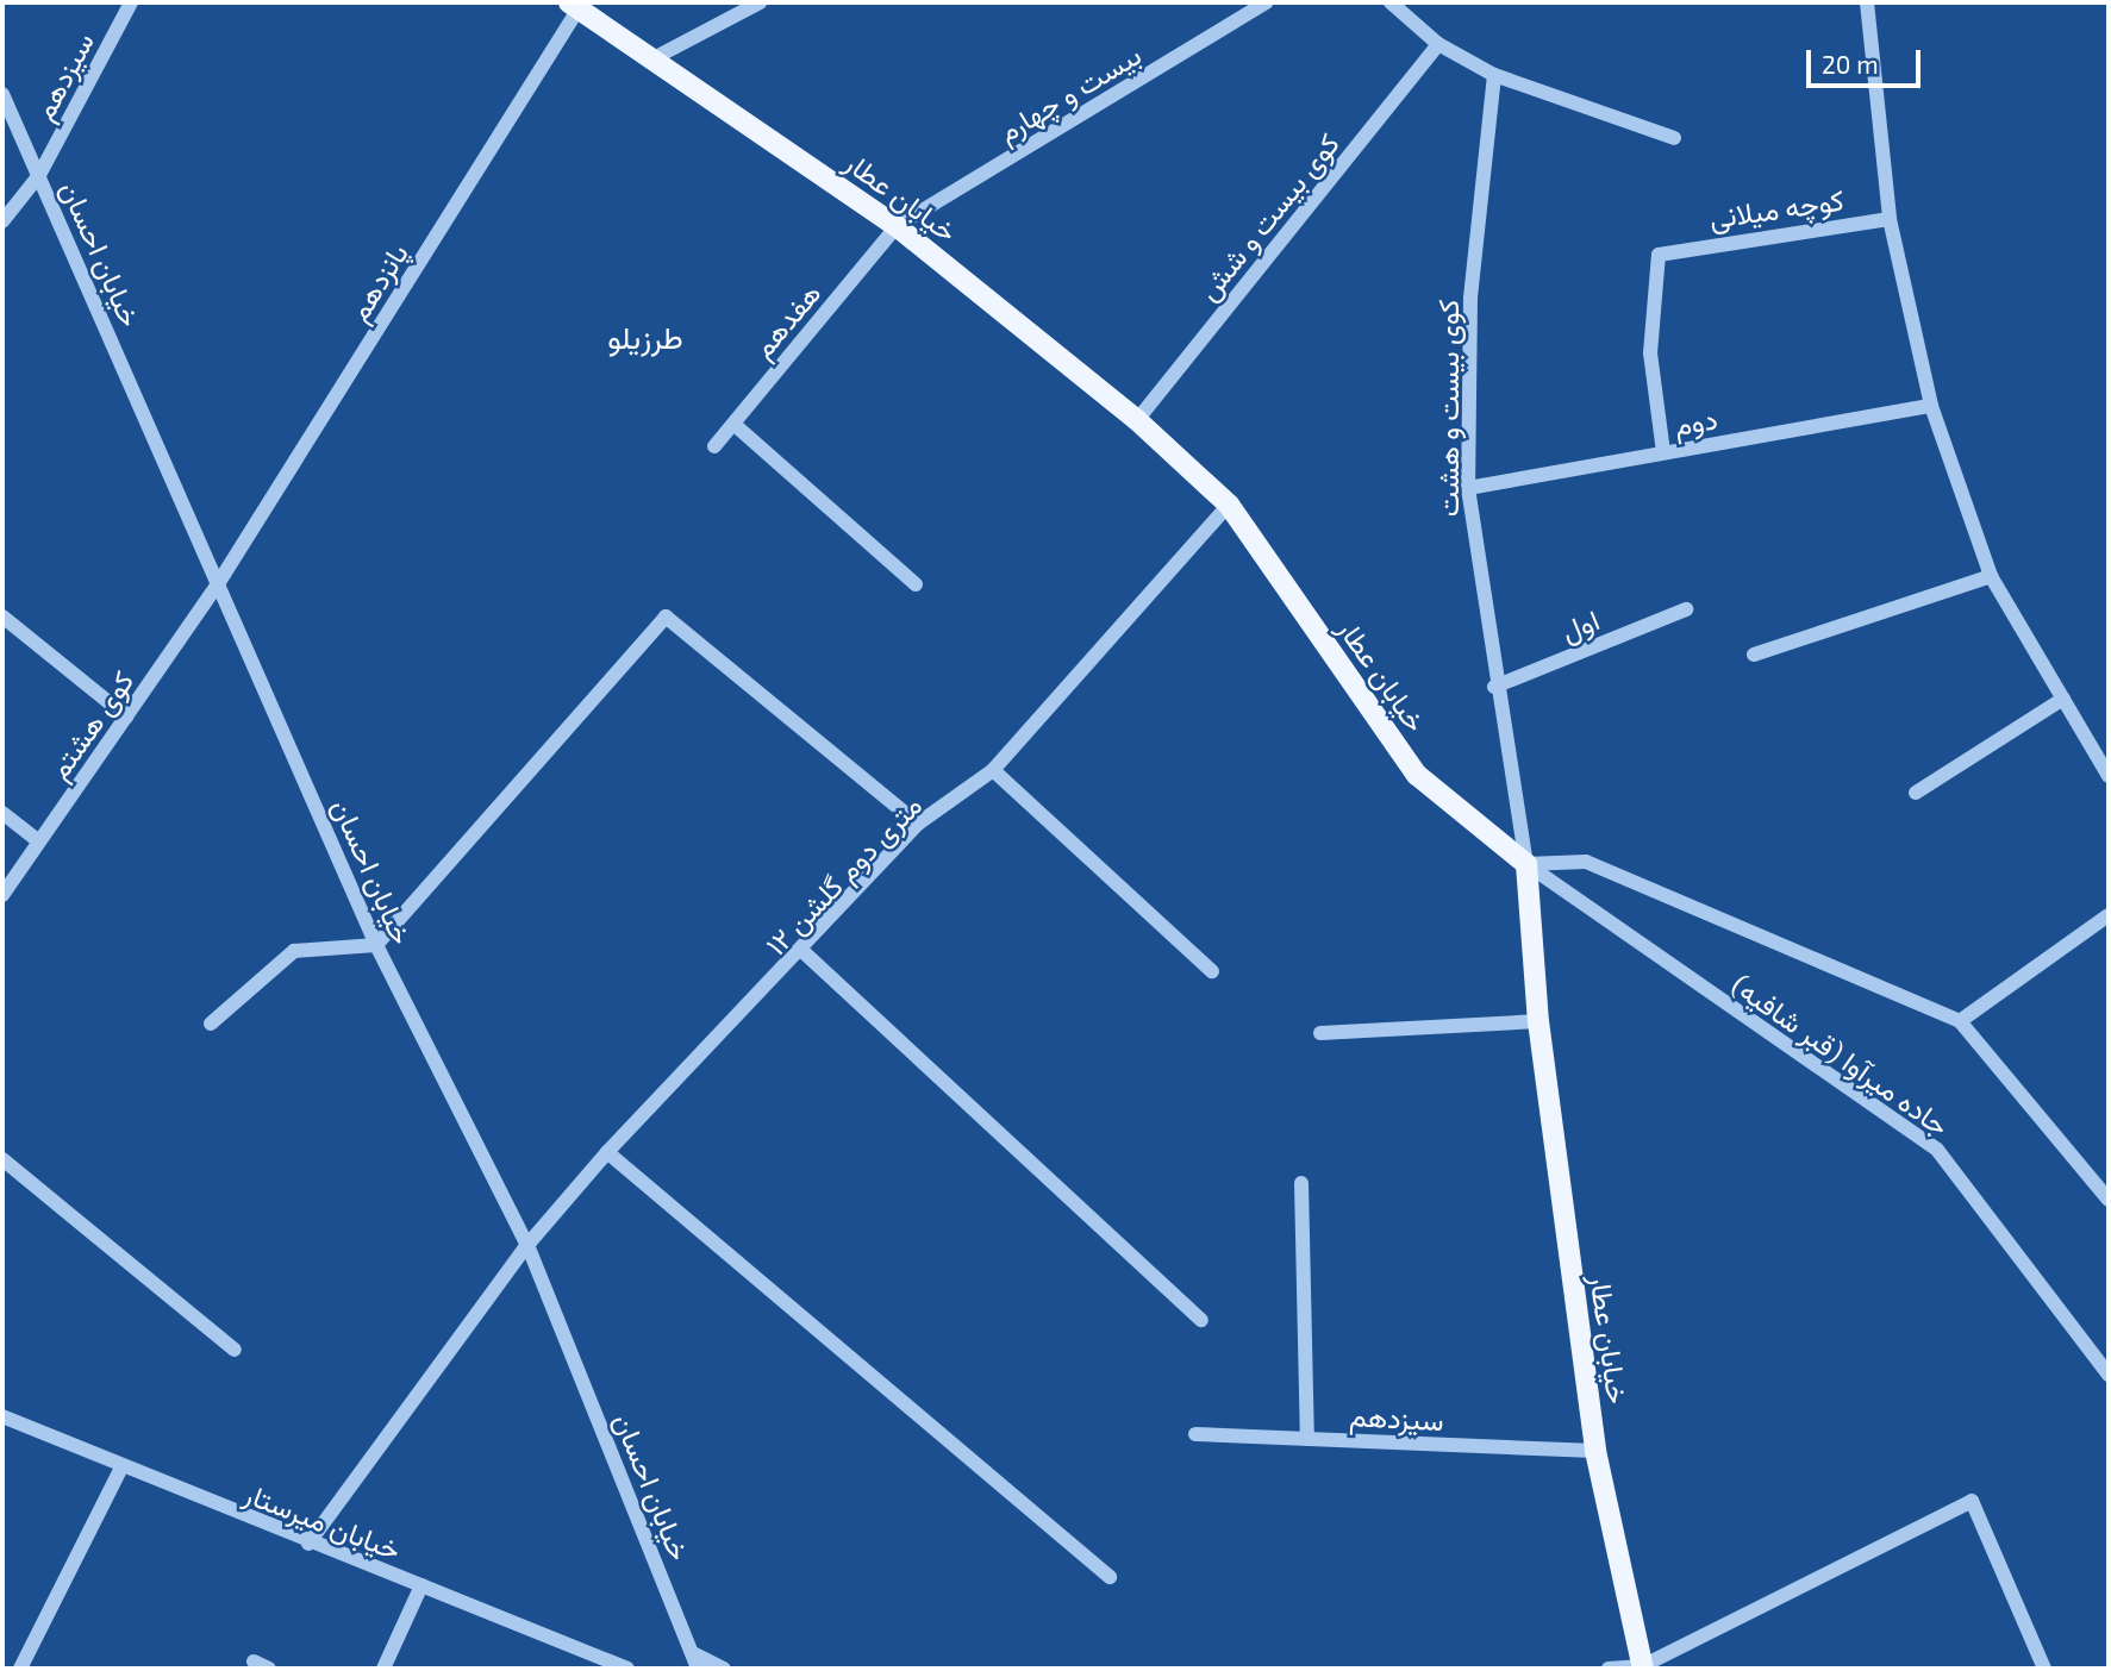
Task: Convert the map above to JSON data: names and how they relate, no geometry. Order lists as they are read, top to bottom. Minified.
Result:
{"streets":{"main road":["خیابان عطار"],"street":["سیزدهم","بیست و چهارم","کوچه میلانی","کوی بیست و شش","خیابان احسان","پانزدهم","هفدهم","کوی بیست و هشت","دوم","اول","کوی هشتم","۱۲ متری دوم گلشن","جاده میرآوا (قبر شافیه)","خیابان میرستار"]},"crossings":[["سیزدهم","خیابان عطار"],["سیزدهم","خیابان احسان"],["بیست و چهارم","خیابان عطار"],["بیست و چهارم","هفدهم"],["خیابان عطار","کوی بیست و شش"],["خیابان عطار","پانزدهم"],["خیابان عطار","هفدهم"],["خیابان عطار","کوی بیست و هشت"],["خیابان عطار","۱۲ متری دوم گلشن"],["خیابان عطار","جاده میرآوا (قبر شافیه)"],["کوچه میلانی","دوم"],["خیابان احسان","پانزدهم"],["خیابان احسان","کوی هشتم"],["خیابان احسان","۱۲ متری دوم گلشن"],["پانزدهم","کوی هشتم"],["کوی بیست و هشت","دوم"],["کوی بیست و هشت","اول"],["کوی بیست و هشت","جاده میرآوا (قبر شافیه)"],["۱۲ متری دوم گلشن","خیابان میرستار"]],"districts":["طرزیلو"],"scale_bar":"20 m"}
